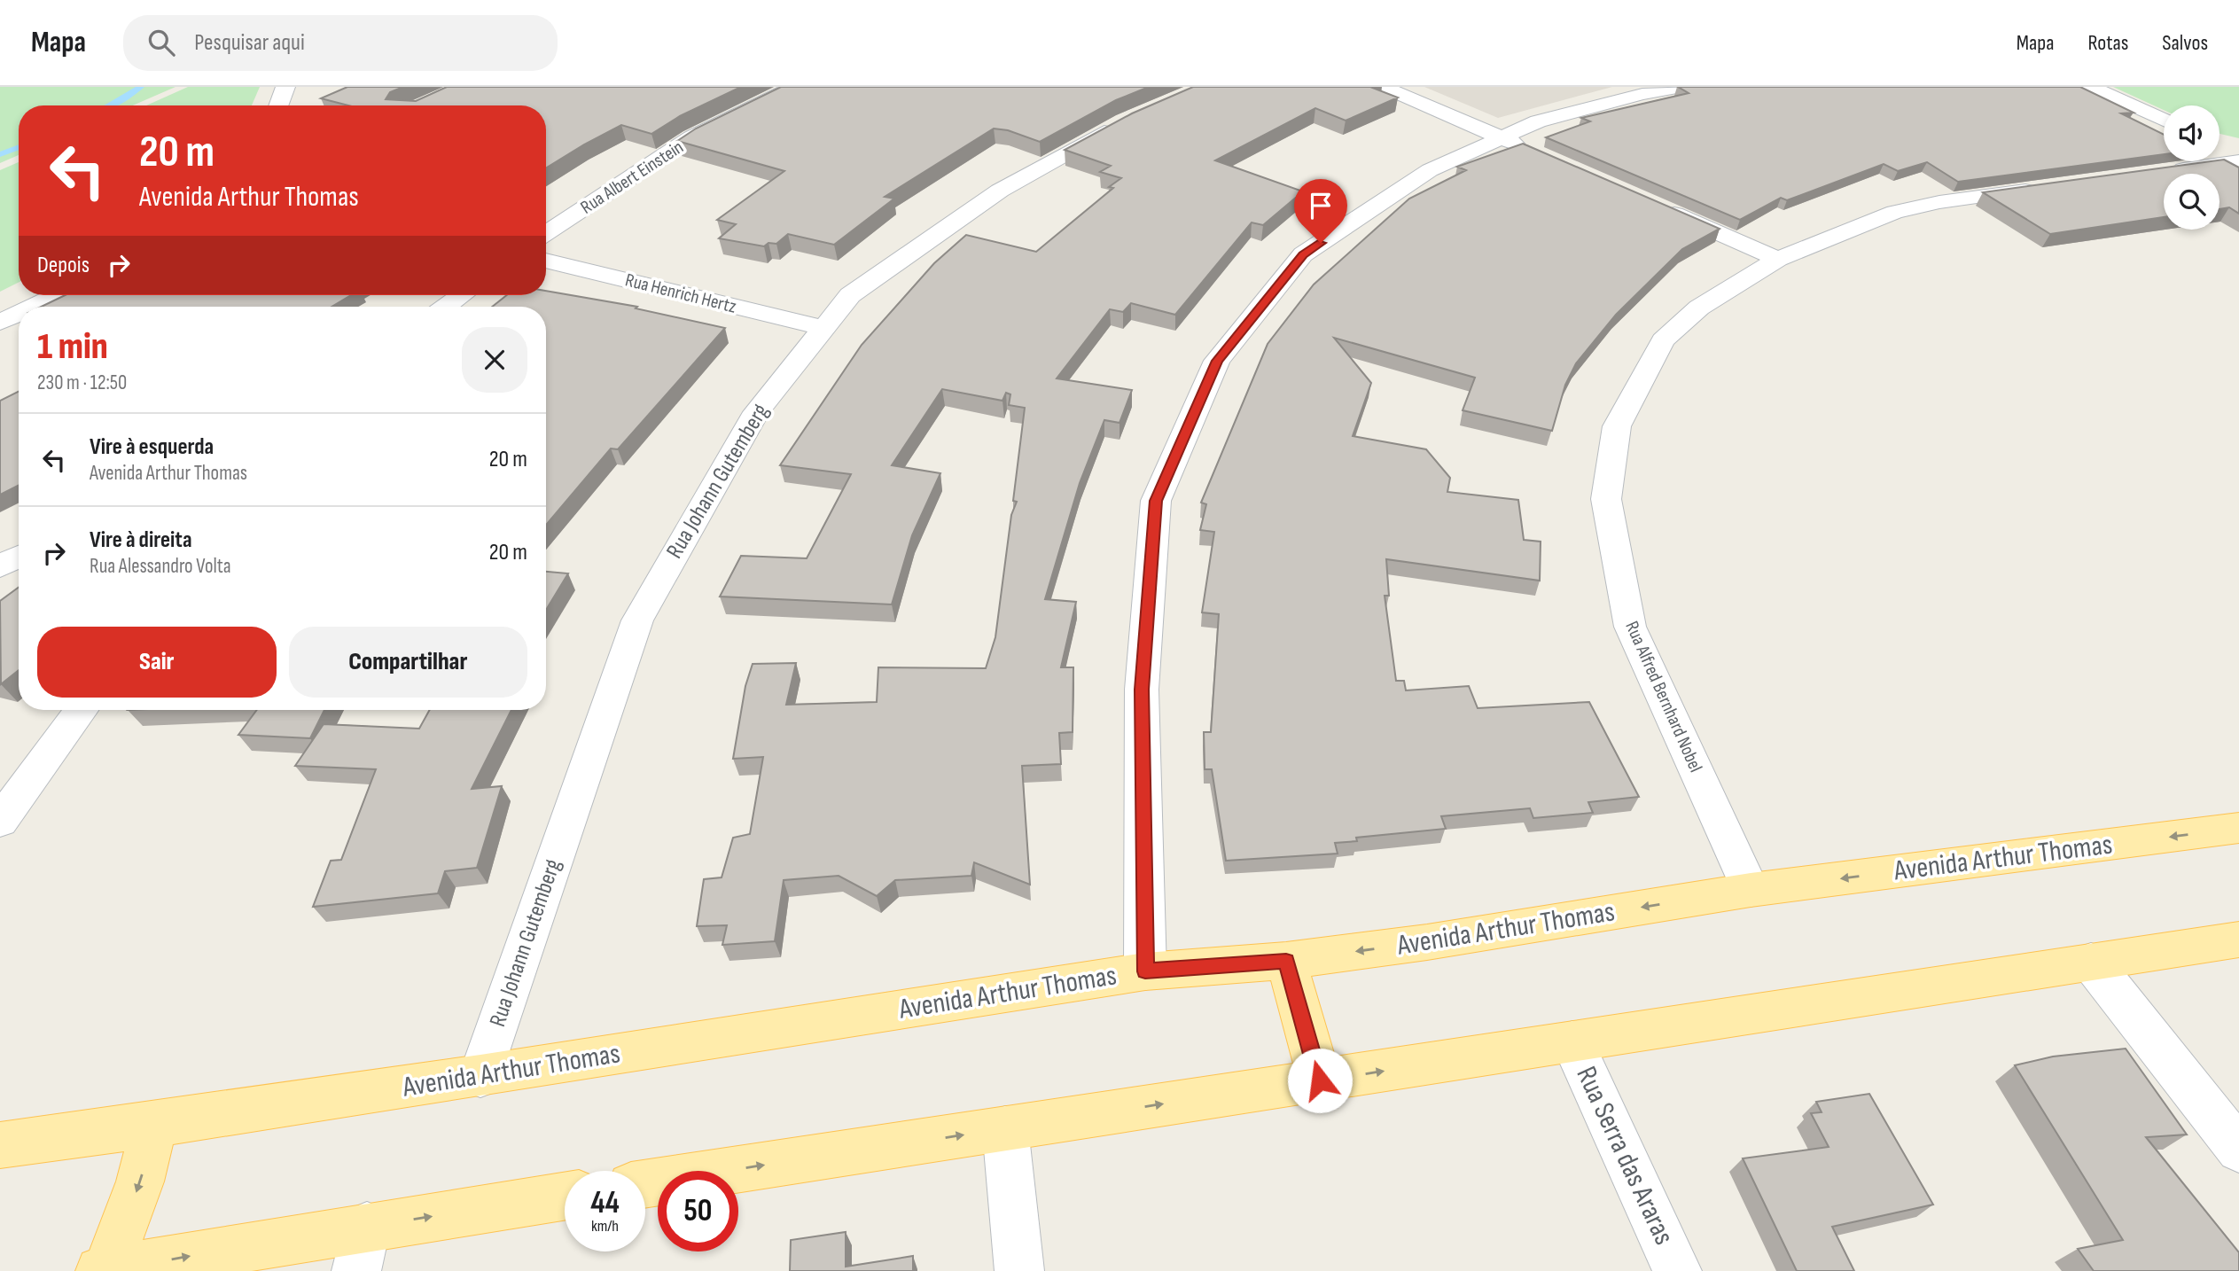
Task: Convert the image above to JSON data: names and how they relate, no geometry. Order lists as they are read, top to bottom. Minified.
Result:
{"streets":{"main road":["Avenida Arthur Thomas"],"street":["Rua Albert Einstein","Rua Henrich Hertz","Rua Johann Gutemberg","Rua Alfred Bernhard Nobel","Rua Serra das Araras"]},"crossings":[["Rua Henrich Hertz","Rua Johann Gutemberg"],["Rua Johann Gutemberg","Avenida Arthur Thomas"],["Rua Alfred Bernhard Nobel","Avenida Arthur Thomas"]],"page":{"header":"Mapa","search":"Pesquisar aqui","nav":["Mapa","Rotas","Salvos"],"turn":["20 m","Avenida Arthur Thomas"],"then":"Depois","heading":["1 min","230 m · 12:50"],"list":[{"name":"Vire à esquerda","note":"Avenida Arthur Thomas","value":"20 m"},{"name":"Vire à direita","note":"Rua Alessandro Volta","value":"20 m"}],"buttons":["Sair","Compartilhar"],"speed":"44 km/h","limit":"50"}}
